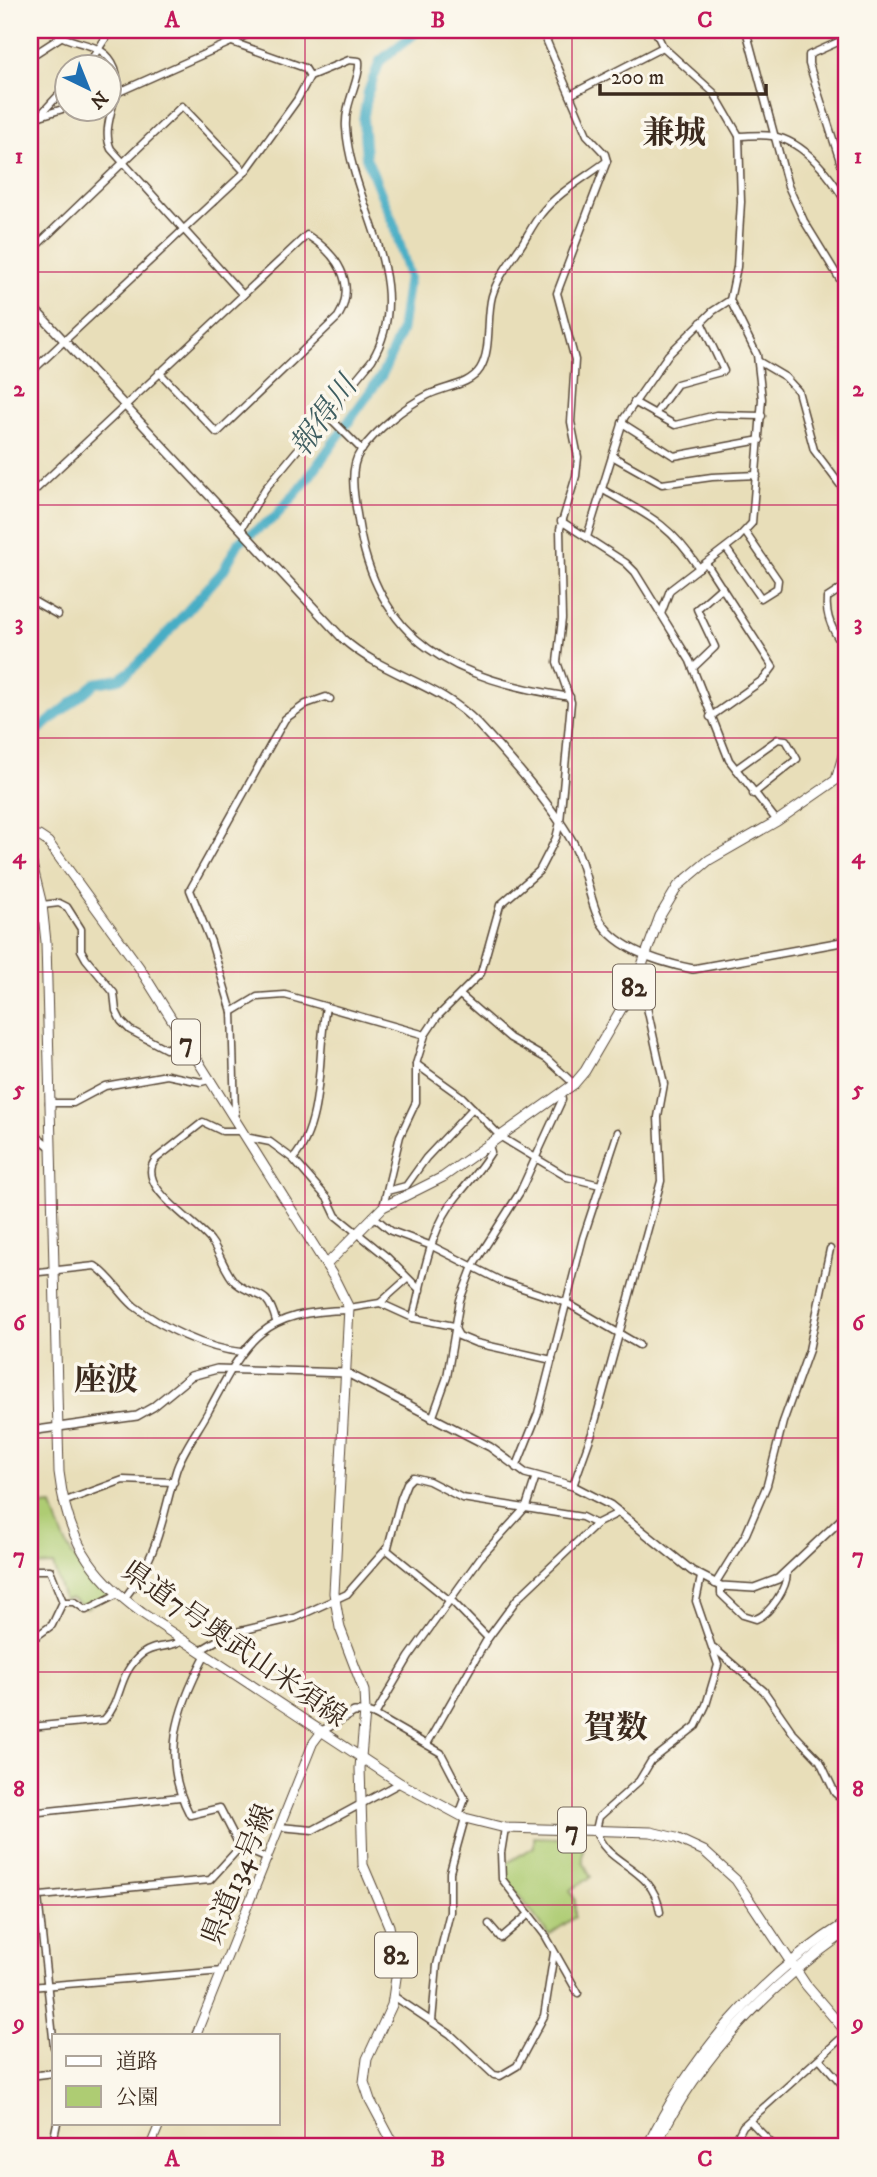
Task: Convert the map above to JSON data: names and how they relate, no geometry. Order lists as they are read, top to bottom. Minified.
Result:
{"streets":{"main road":["82","7","県道7号奥武山米須線","県道134号線"]},"crossings":[["82","県道7号奥武山米須線"],["県道7号奥武山米須線","県道134号線"]],"districts":["兼城","座波","賀数"],"water":["報得川"],"legend":["道路","公園"],"scale_bar":"200 m","north":"bottom right","grid":{"columns":["A","B","C"],"rows":["1","2","3","4","5","6","7","8","9"]}}
